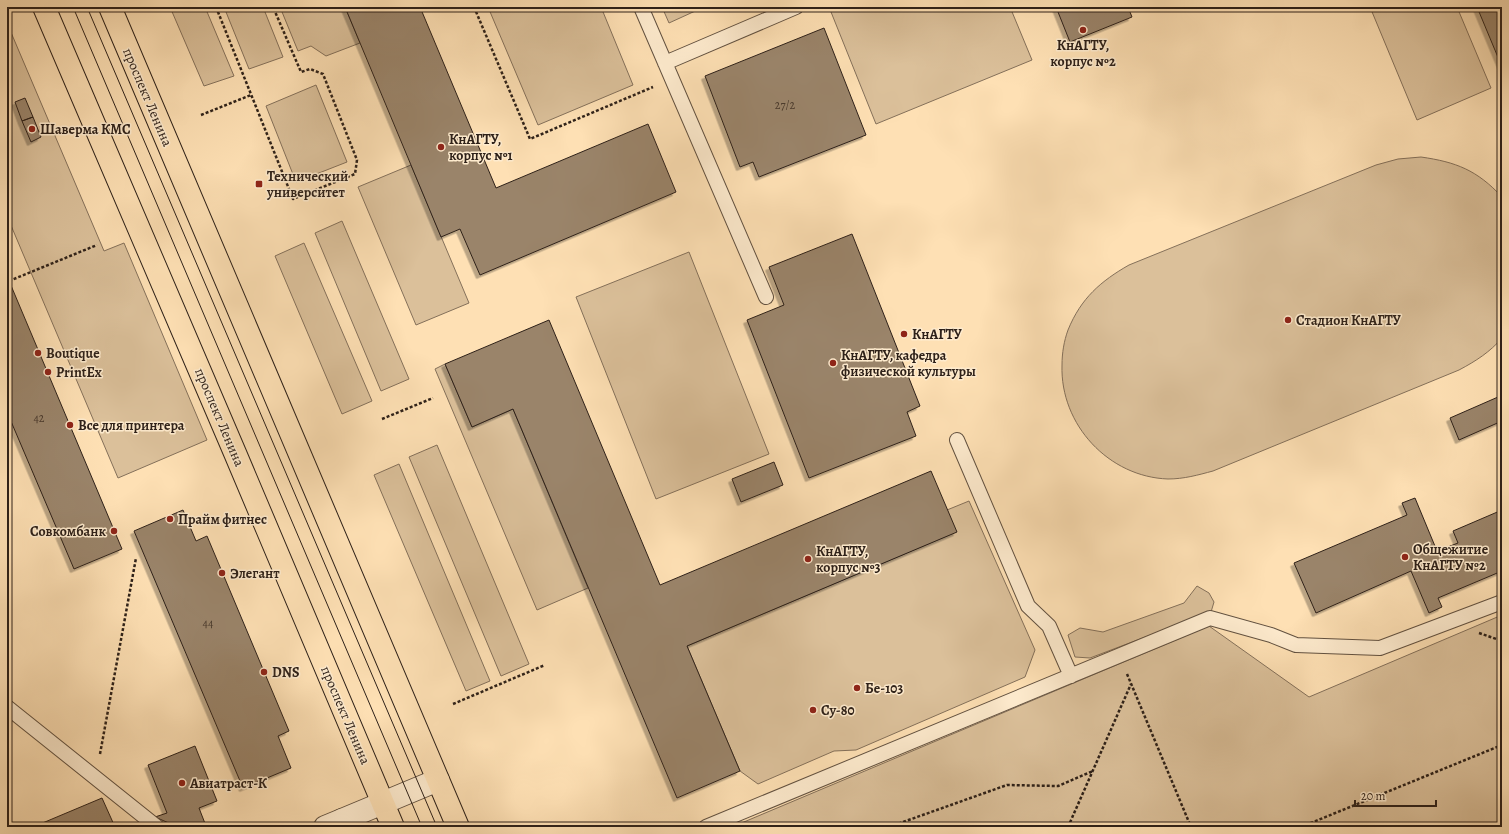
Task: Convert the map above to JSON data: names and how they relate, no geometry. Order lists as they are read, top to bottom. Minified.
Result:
{"streets":{"highway":["проспект Ленина"]},"places":{"other":["КнАГТУ, корпус №2","Шаверма КМС","КнАГТУ, корпус №1","Стадион КнАГТУ","КнАГТУ","Boutique","КнАГТУ, кафедра физической культуры","PrintEx","Все для принтера","Прайм фитнес","Совкомбанк","Общежитие КнАГТУ №2","КнАГТУ, корпус №3","Элегант","DNS","Бе-103","Су-80","Авиатраст-К"],"transit":["Технический университет"]},"house_numbers":["27/2","42","44"],"scale_bar":"20 m"}
